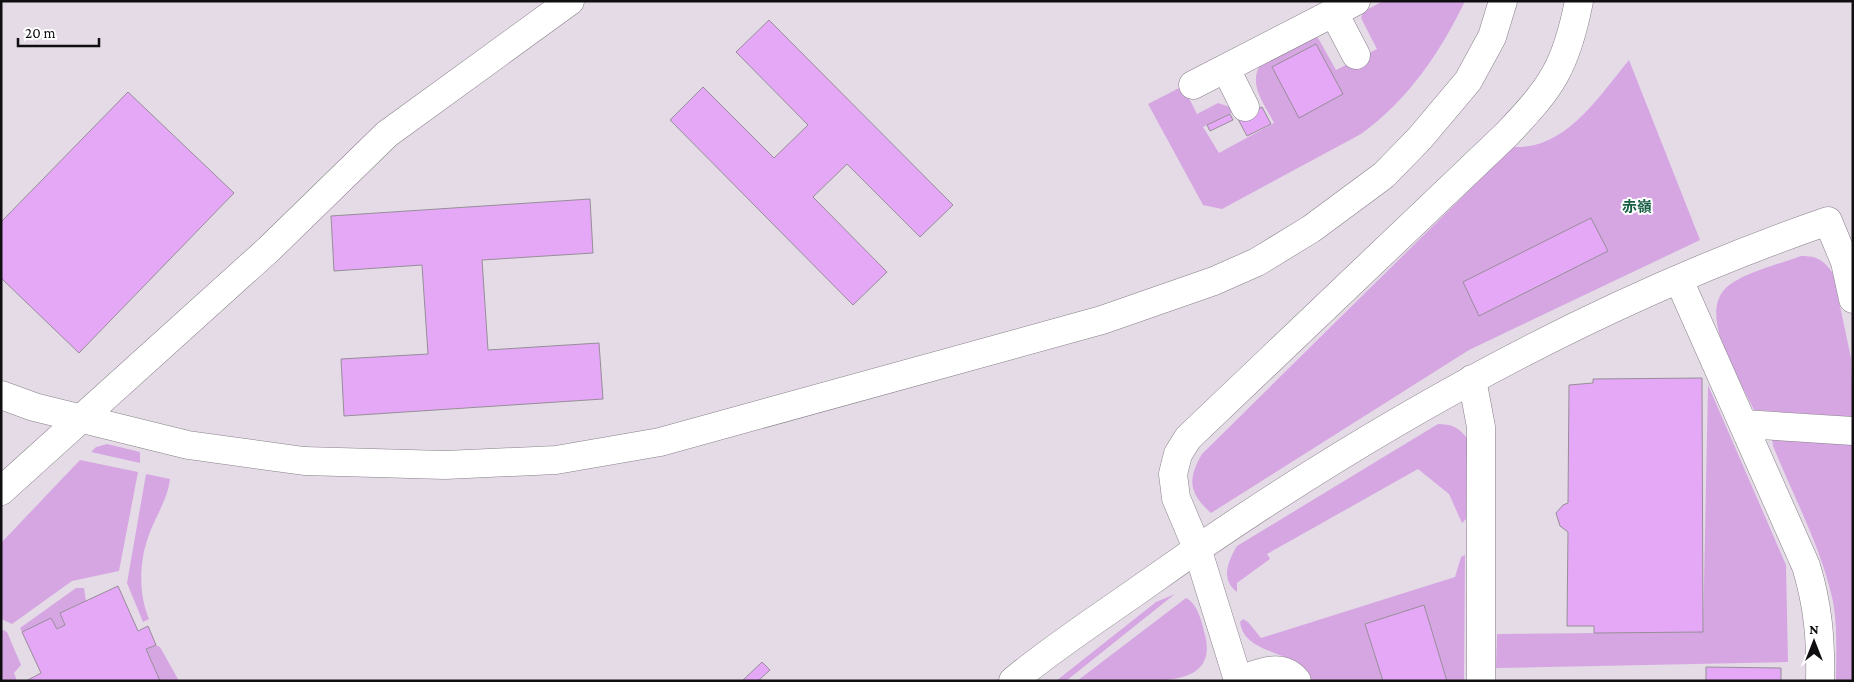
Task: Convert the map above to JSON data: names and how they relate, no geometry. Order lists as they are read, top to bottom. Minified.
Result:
{"districts":["赤嶺"],"scale_bar":"20 m","north":"top"}
